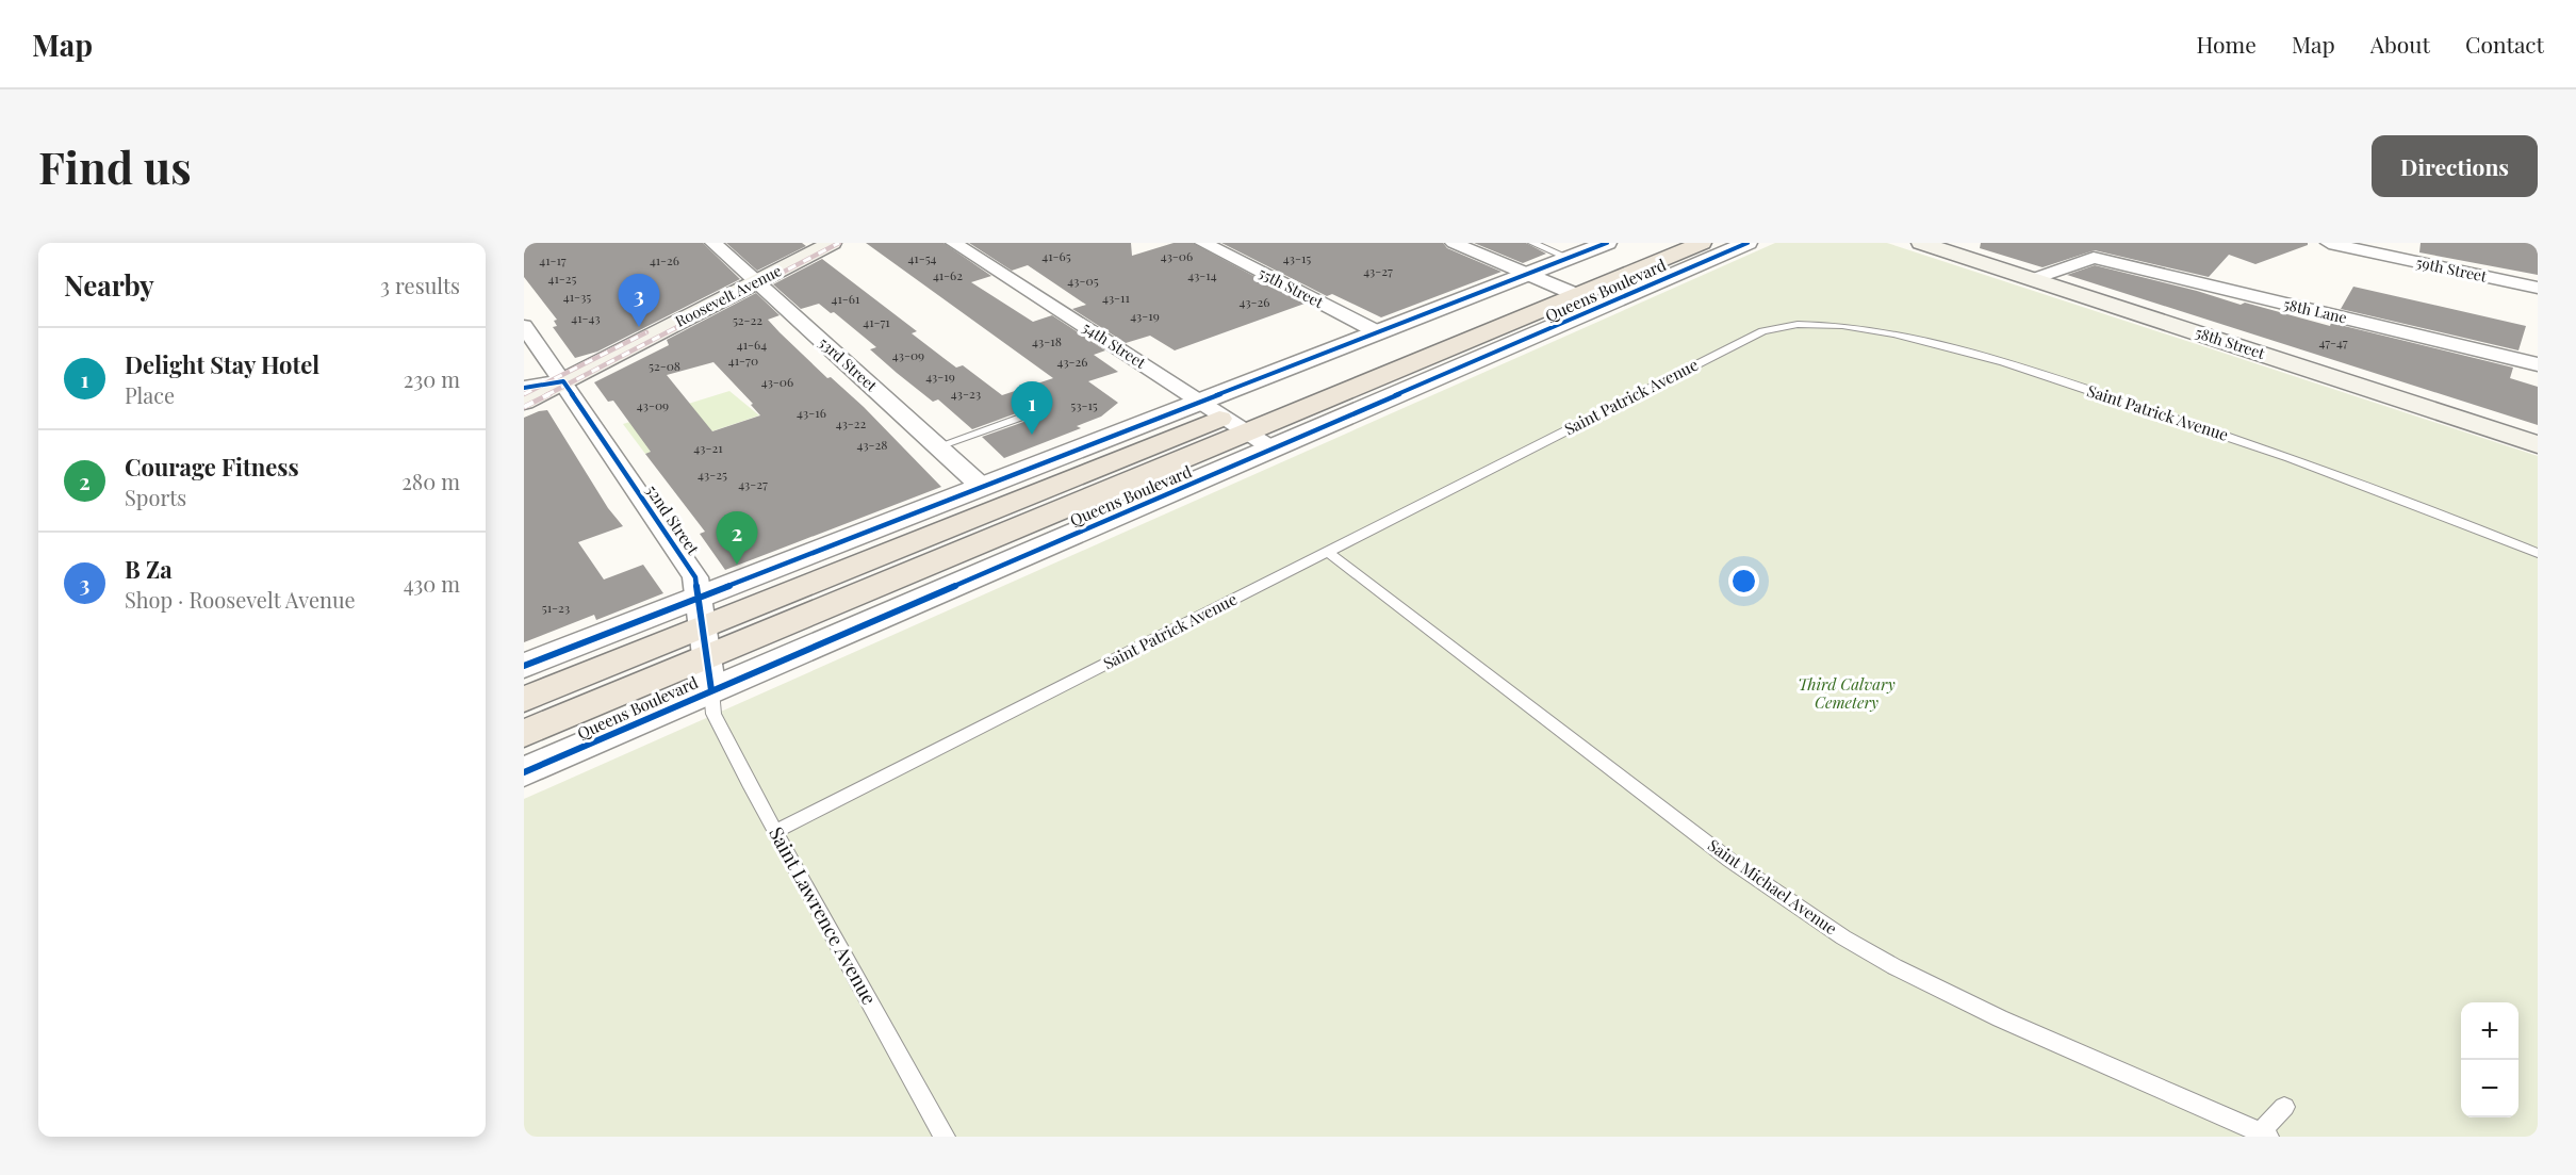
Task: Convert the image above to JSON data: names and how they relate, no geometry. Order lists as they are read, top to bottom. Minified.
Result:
{"streets":{"main road":["Queens Boulevard","Roosevelt Avenue","58th Street"],"street":["59th Street","55th Street","58th Lane","54th Street","53rd Street","52nd Street"],"lane":["Saint Patrick Avenue","Saint Michael Avenue","Saint Lawrence Avenue"]},"crossings":[["55th Street","Queens Boulevard"],["Queens Boulevard","54th Street"],["Queens Boulevard","53rd Street"],["Queens Boulevard","52nd Street"],["Queens Boulevard","Saint Lawrence Avenue"],["Roosevelt Avenue","53rd Street"],["Roosevelt Avenue","52nd Street"],["58th Lane","58th Street"],["Saint Patrick Avenue","Saint Michael Avenue"],["Saint Patrick Avenue","Saint Lawrence Avenue"],["52nd Street","Saint Lawrence Avenue"]],"parks":["Third Calvary Cemetery"],"house_numbers":["41-65","43-06","41-54","43-15","41-17","41-26","43-27","41-62","43-14","41-25","43-05","41-35","43-11","41-61","43-26","43-19","41-43","52-22","41-71","43-18","47-47","41-64","43-09","41-70","43-26","52-08","43-19","43-06","43-23","43-09","53-15","43-16","43-22","43-28","43-21","43-25","43-27","51-23"],"page":{"header":"Map","nav":["Home","Map","About","Contact"],"buttons":"Directions","title":"Find us","heading":["Nearby","3 results"],"pins":["3","1","2"],"list":[{"mark":"1","name":"Delight Stay Hotel","note":"Place","value":"230 m"},{"mark":"2","name":"Courage Fitness","note":"Sports","value":"280 m"},{"mark":"3","name":"B Za","note":"Shop · Roosevelt Avenue","value":"430 m"}],"map_buttons":["+","−"]}}
